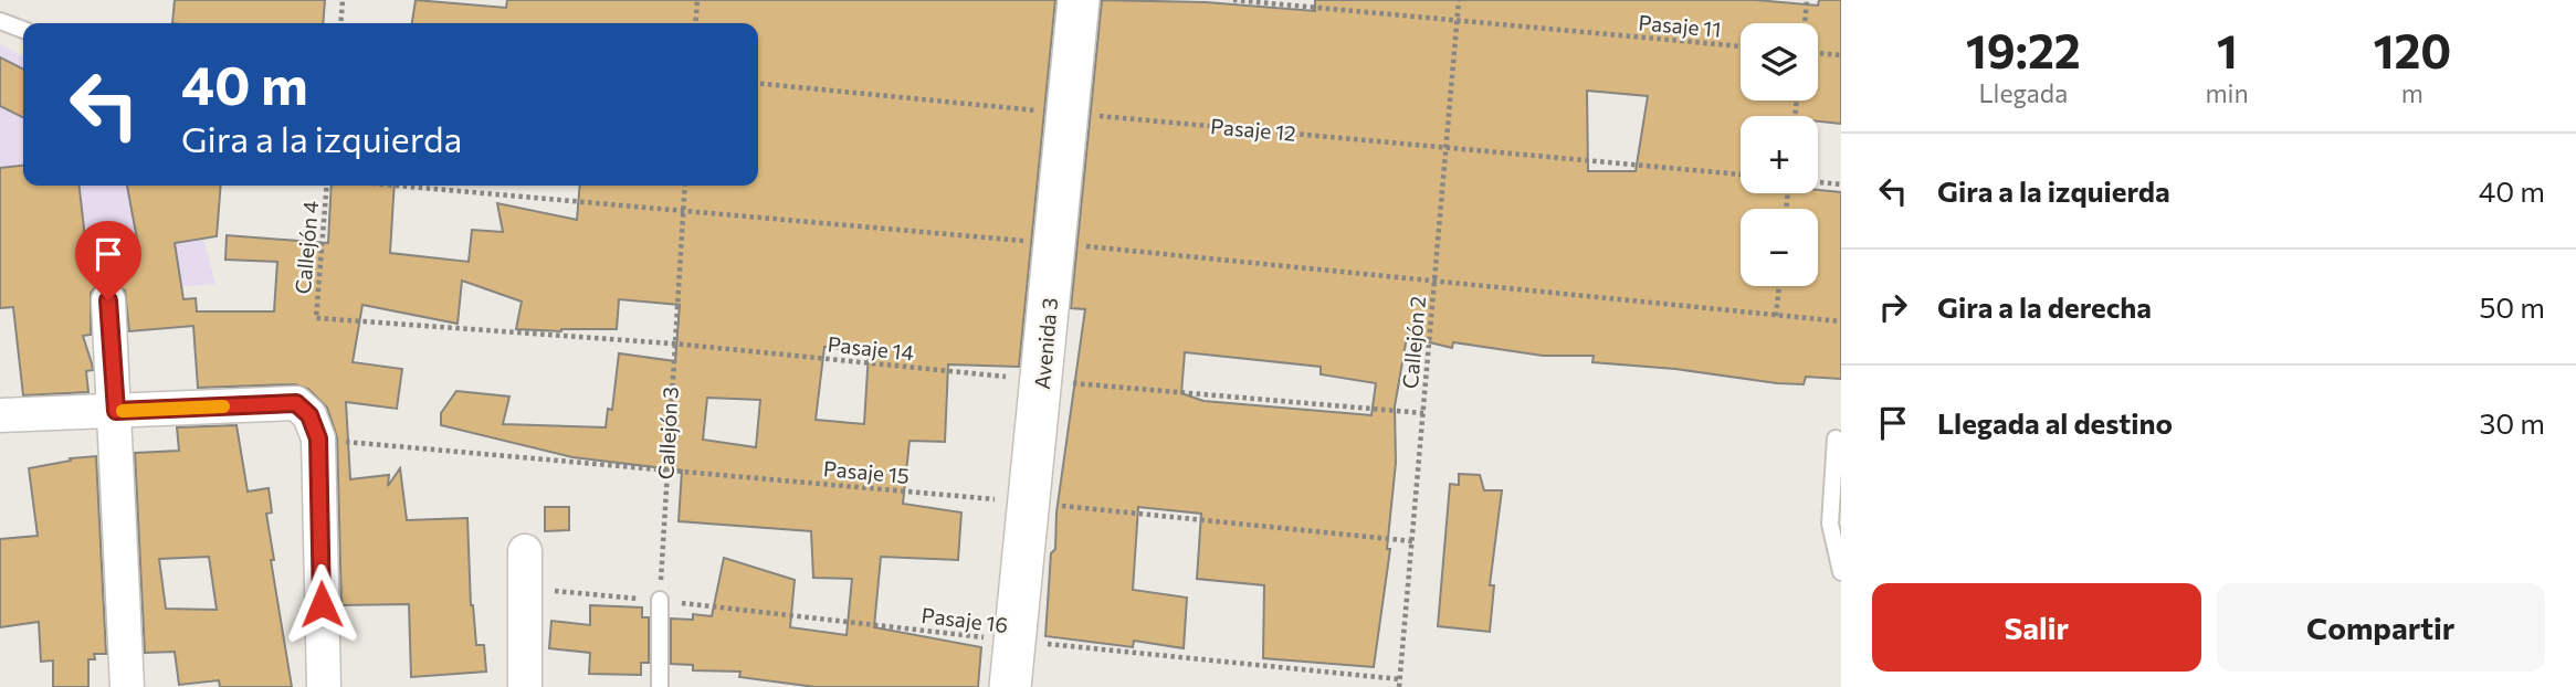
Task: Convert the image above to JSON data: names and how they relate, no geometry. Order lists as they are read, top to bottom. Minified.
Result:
{"streets":{"street":["Avenida 3"],"path":["Pasaje 11","Pasaje 12","Callejón 4","Callejón 2","Pasaje 14","Callejón 3","Pasaje 15","Pasaje 16"]},"crossings":[["Pasaje 11","Callejón 2"],["Pasaje 12","Callejón 2"],["Pasaje 12","Avenida 3"],["Callejón 4","Pasaje 14"],["Callejón 2","Pasaje 14"],["Callejón 2","Pasaje 15"],["Callejón 2","Pasaje 16"],["Avenida 3","Pasaje 14"],["Avenida 3","Pasaje 15"],["Avenida 3","Pasaje 16"],["Pasaje 14","Callejón 3"],["Callejón 3","Pasaje 15"],["Callejón 3","Pasaje 16"]],"page":{"eta":["19:22","Llegada","1","min","120","m"],"map_buttons":["+","−"],"turn":["40 m","Gira a la izquierda"],"list":[{"name":"Gira a la izquierda","value":"40 m"},{"name":"Gira a la derecha","value":"50 m"},{"name":"Llegada al destino","value":"30 m"}],"buttons":["Salir","Compartir"]}}
